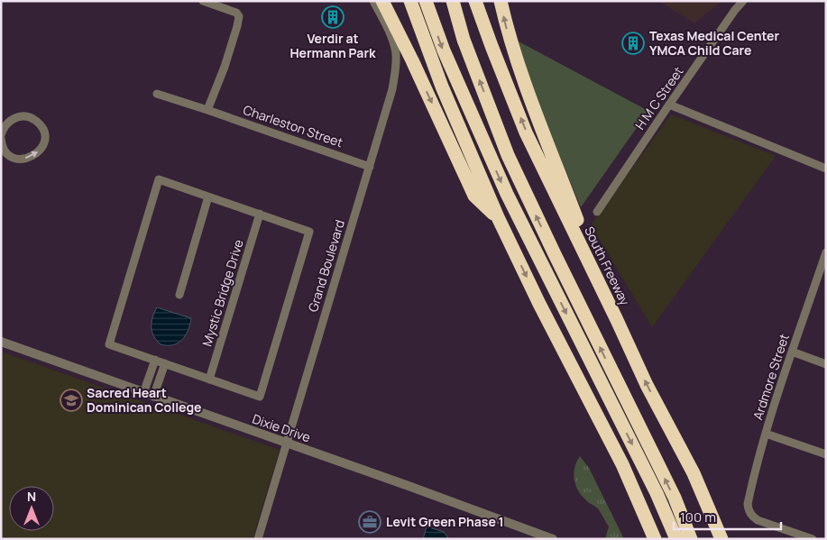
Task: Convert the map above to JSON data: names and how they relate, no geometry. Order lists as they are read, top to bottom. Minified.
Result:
{"streets":{"highway":["South Freeway"],"street":["H M C Street","Charleston Street","Grand Boulevard","Mystic Bridge Drive","Ardmore Street","Dixie Drive"]},"crossings":[["Charleston Street","Grand Boulevard"],["Grand Boulevard","Dixie Drive"]],"places":{"building":["Verdir at Hermann Park","Texas Medical Center YMCA Child Care"],"school or university":["Sacred Heart Dominican College"],"office":["Levit Green Phase 1"]},"scale_bar":"100 m","north":"top"}
